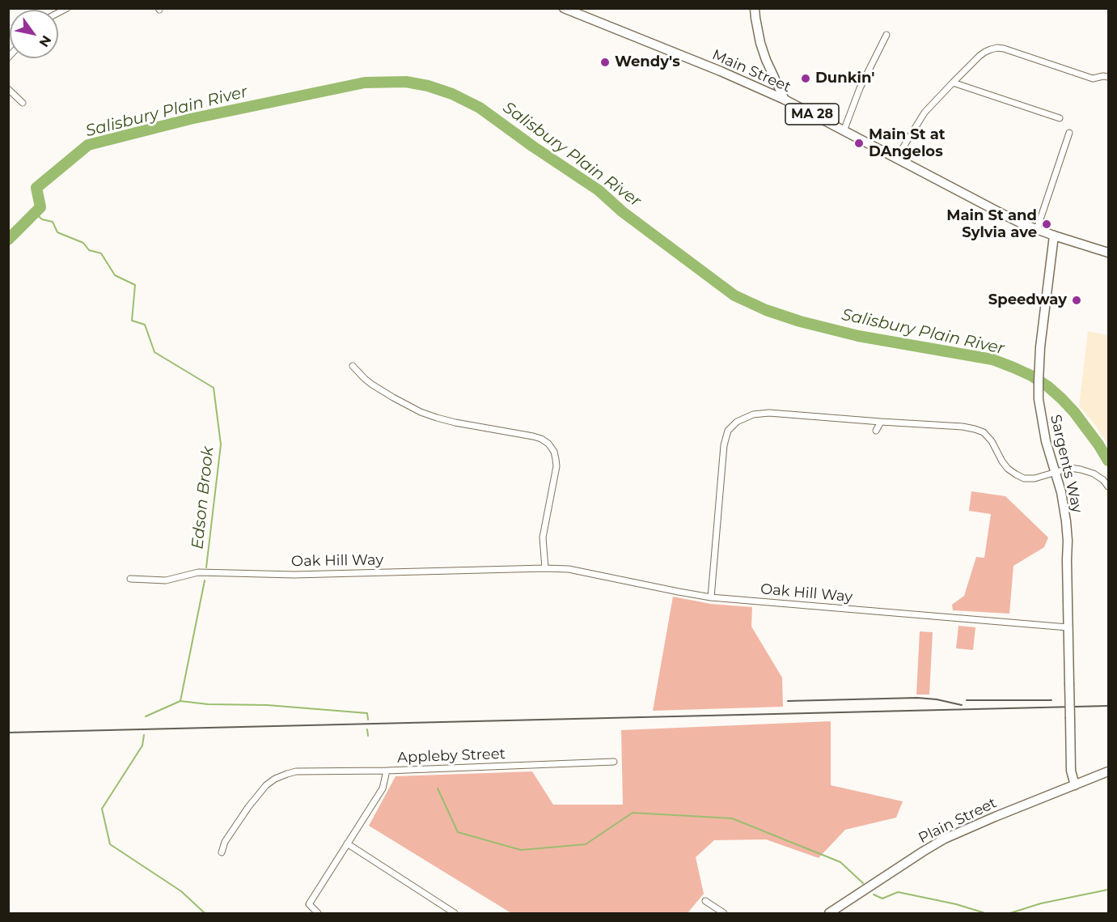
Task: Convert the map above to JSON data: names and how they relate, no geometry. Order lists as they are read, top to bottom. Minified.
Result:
{"streets":{"main road":["Main Street","MA 28","Sargents Way","Plain Street"],"street":["Oak Hill Way","Appleby Street"]},"crossings":[["Main Street","Sargents Way"],["Sargents Way","Oak Hill Way"],["Sargents Way","Plain Street"]],"water":["Salisbury Plain River","Edson Brook"],"places":["Wendy's","Dunkin'","Main St at DAngelos","Main St and Sylvia ave","Speedway"],"north":"bottom right"}
